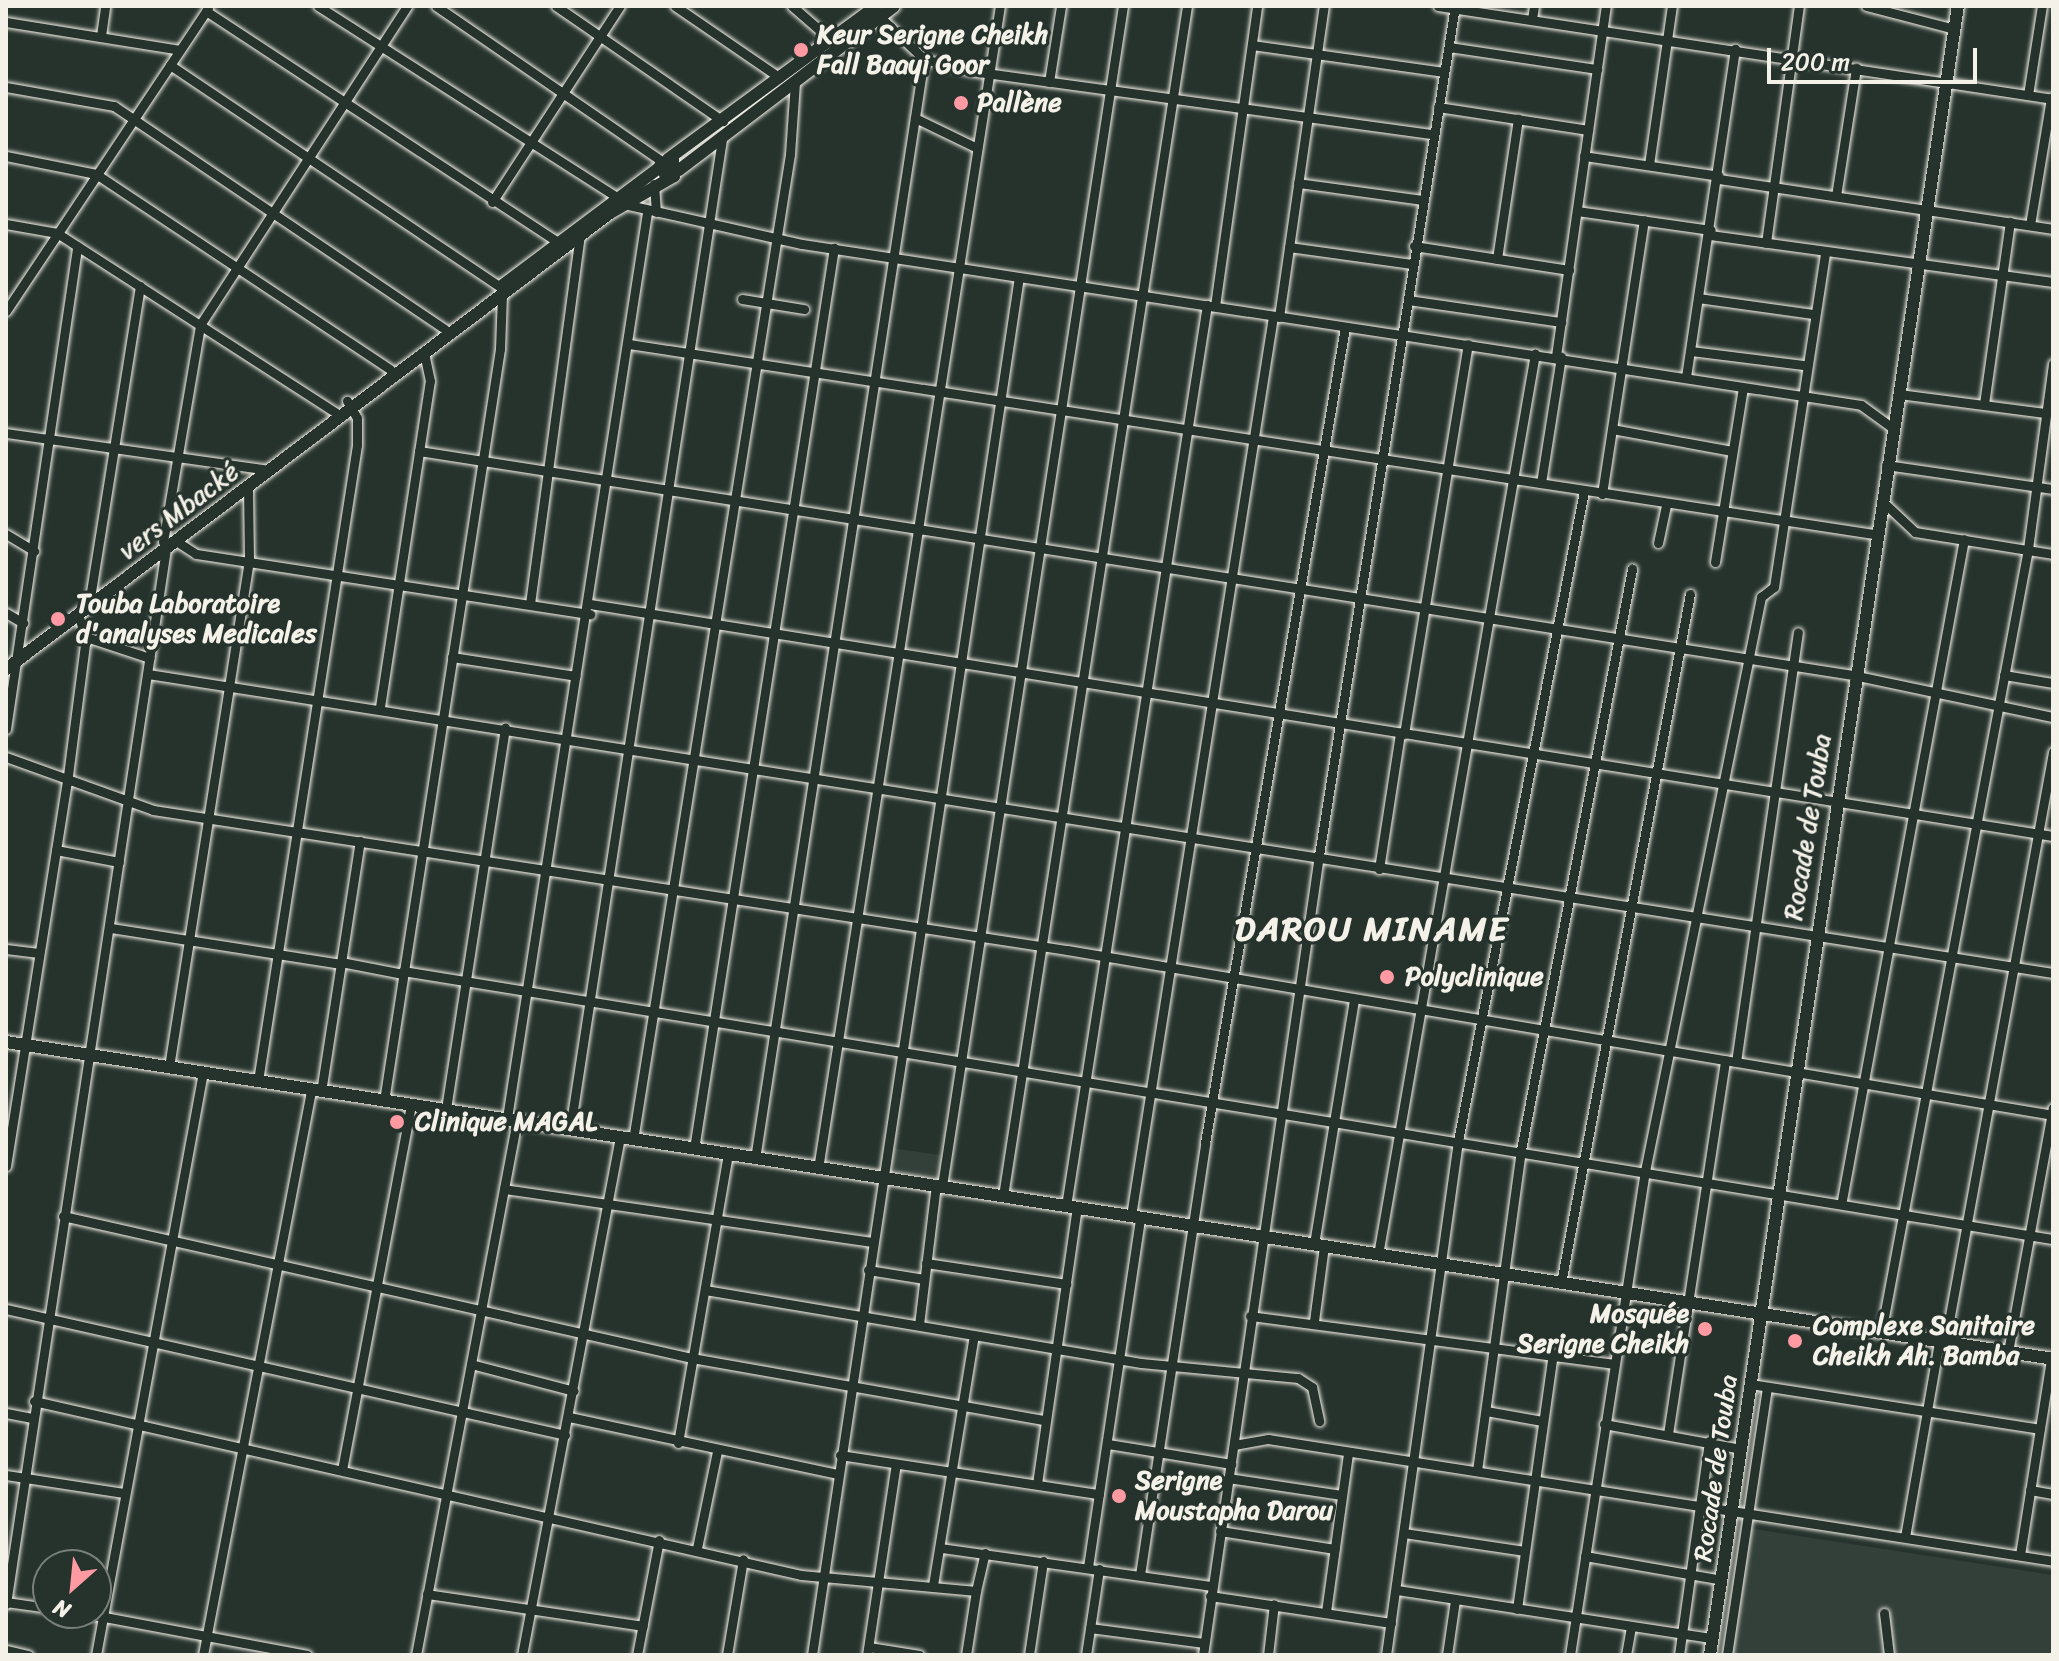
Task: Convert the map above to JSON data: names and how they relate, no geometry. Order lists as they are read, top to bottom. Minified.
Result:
{"streets":{"main road":["vers Mbacké","Rocade de Touba"]},"districts":["DAROU MINAME"],"places":["Keur Serigne Cheikh Fall Baayi Goor","Pallène","Touba Laboratoire d'analyses Medicales","Polyclinique","Clinique MAGAL","Mosquée Serigne Cheikh","Complexe Sanitaire Cheikh Ah. Bamba","Serigne Moustapha Darou"],"scale_bar":"200 m","north":"bottom left"}
